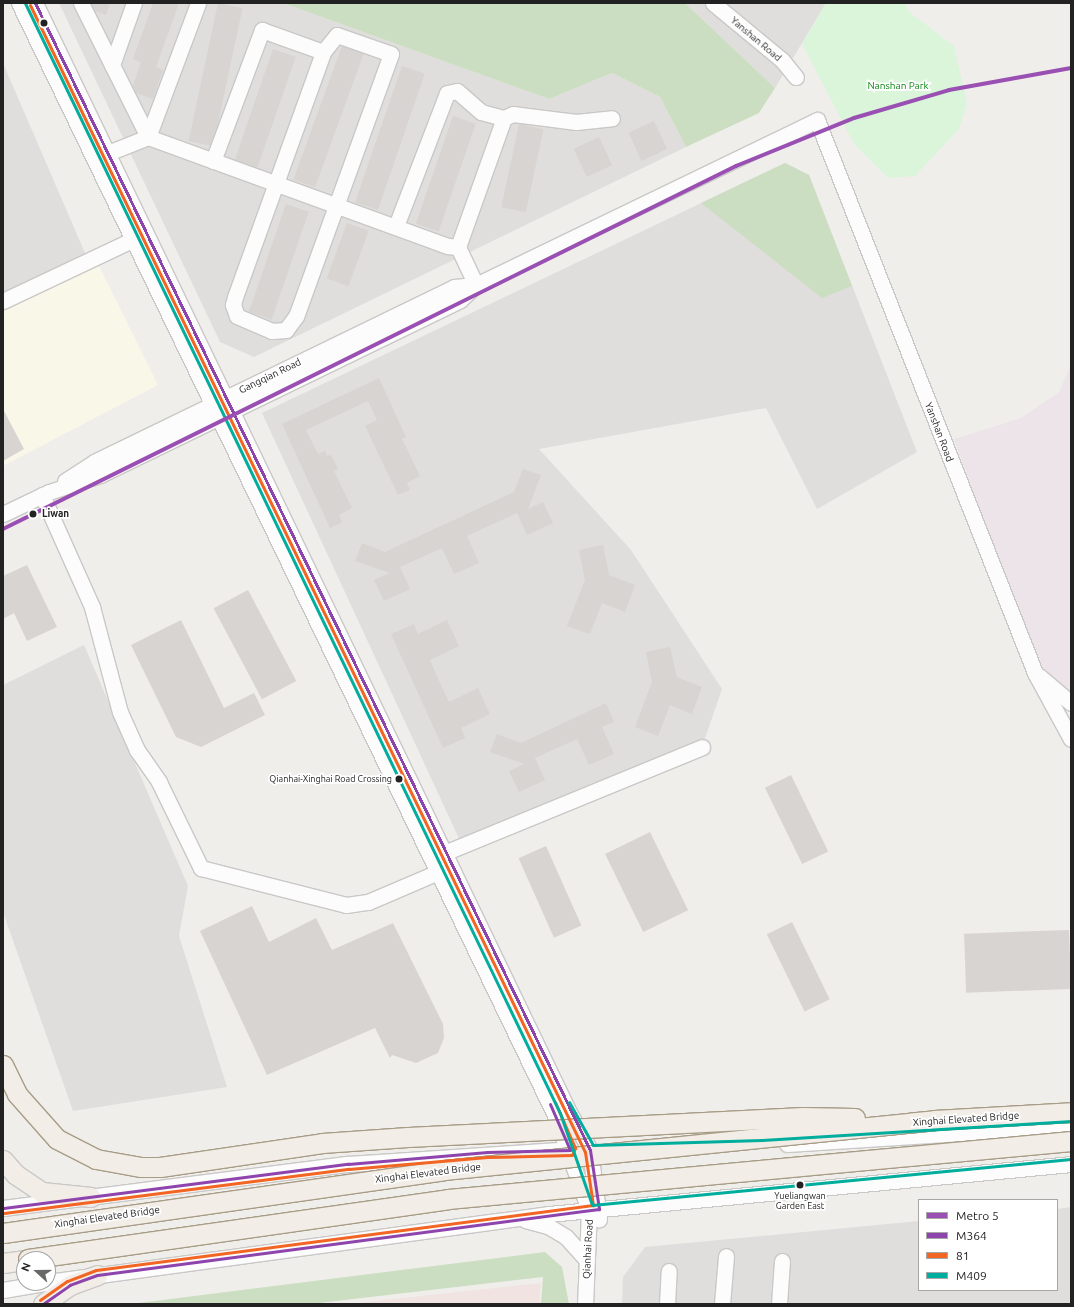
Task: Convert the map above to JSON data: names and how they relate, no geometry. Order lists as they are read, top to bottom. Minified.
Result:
{"streets":{"main road":["Xinghai Elevated Bridge"],"street":["Yanshan Road","Gangqian Road","Qianhai Road"]},"crossings":[["Yanshan Road","Gangqian Road"],["Gangqian Road","Qianhai Road"]],"parks":["Nanshan Park"],"places":["Liwan","Qianhai-Xinghai Road Crossing","Yueliangwan Garden East"],"lines":["transit line M364","transit line M409","transit line 81","metro line 5"],"legend":["Metro 5","M364","81","M409"],"north":"left"}
